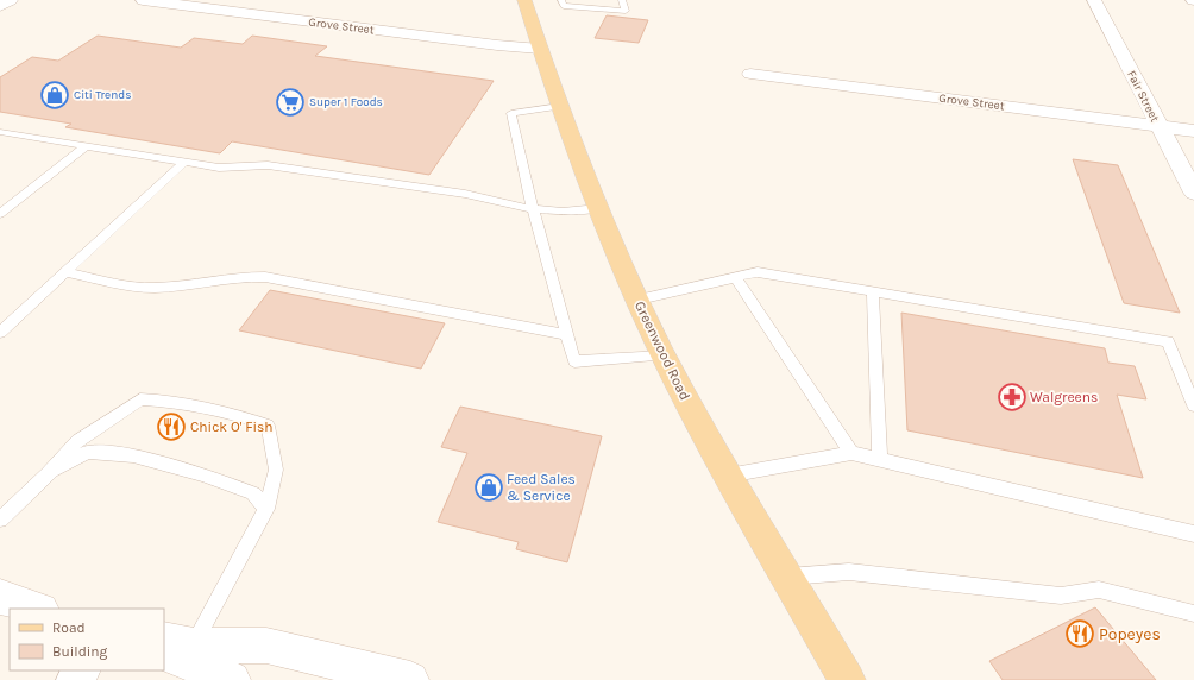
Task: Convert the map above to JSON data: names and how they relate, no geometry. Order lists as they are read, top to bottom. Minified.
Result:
{"streets":{"main road":["Greenwood Road"],"street":["Grove Street","Fair Street"]},"crossings":[["Grove Street","Fair Street"],["Grove Street","Greenwood Road"]],"places":{"shop":["Citi Trends","Feed Sales & Service"],"supermarket":["Super 1 Foods"],"pharmacy":["Walgreens"],"restaurant":["Chick O' Fish","Popeyes"]},"legend":["Road","Building"]}
